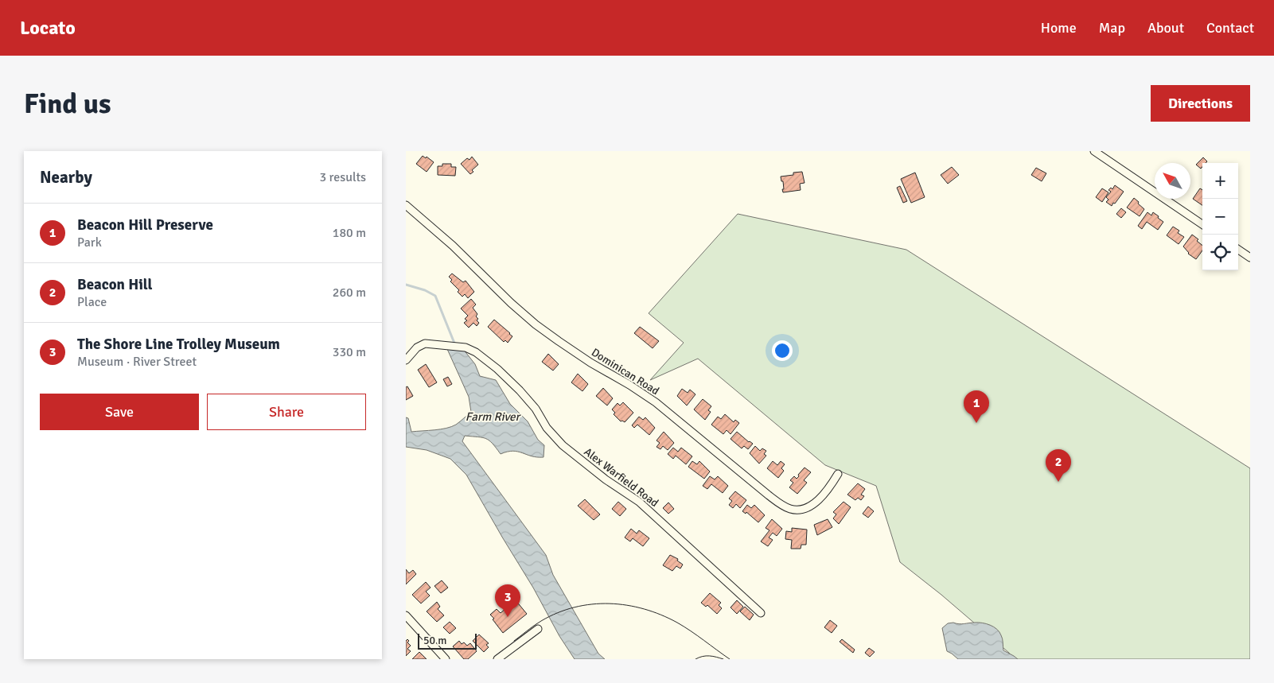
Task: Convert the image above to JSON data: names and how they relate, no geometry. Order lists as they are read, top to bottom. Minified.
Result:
{"streets":{"street":["Dominican Road","Alex Warfield Road"]},"water":["Farm River"],"scale_bar":"50 m","north":"top left","page":{"header":"Locato","nav":["Home","Map","About","Contact"],"buttons":["Directions",["Save","Share"]],"title":"Find us","heading":["Nearby","3 results"],"map_buttons":["+","−"],"list":[{"mark":"1","name":"Beacon Hill Preserve","note":"Park","value":"180 m"},{"mark":"2","name":"Beacon Hill","note":"Place","value":"260 m"},{"mark":"3","name":"The Shore Line Trolley Museum","note":"Museum · River Street","value":"330 m"}],"pins":["1","2","3"],"scale":"50 m"}}
